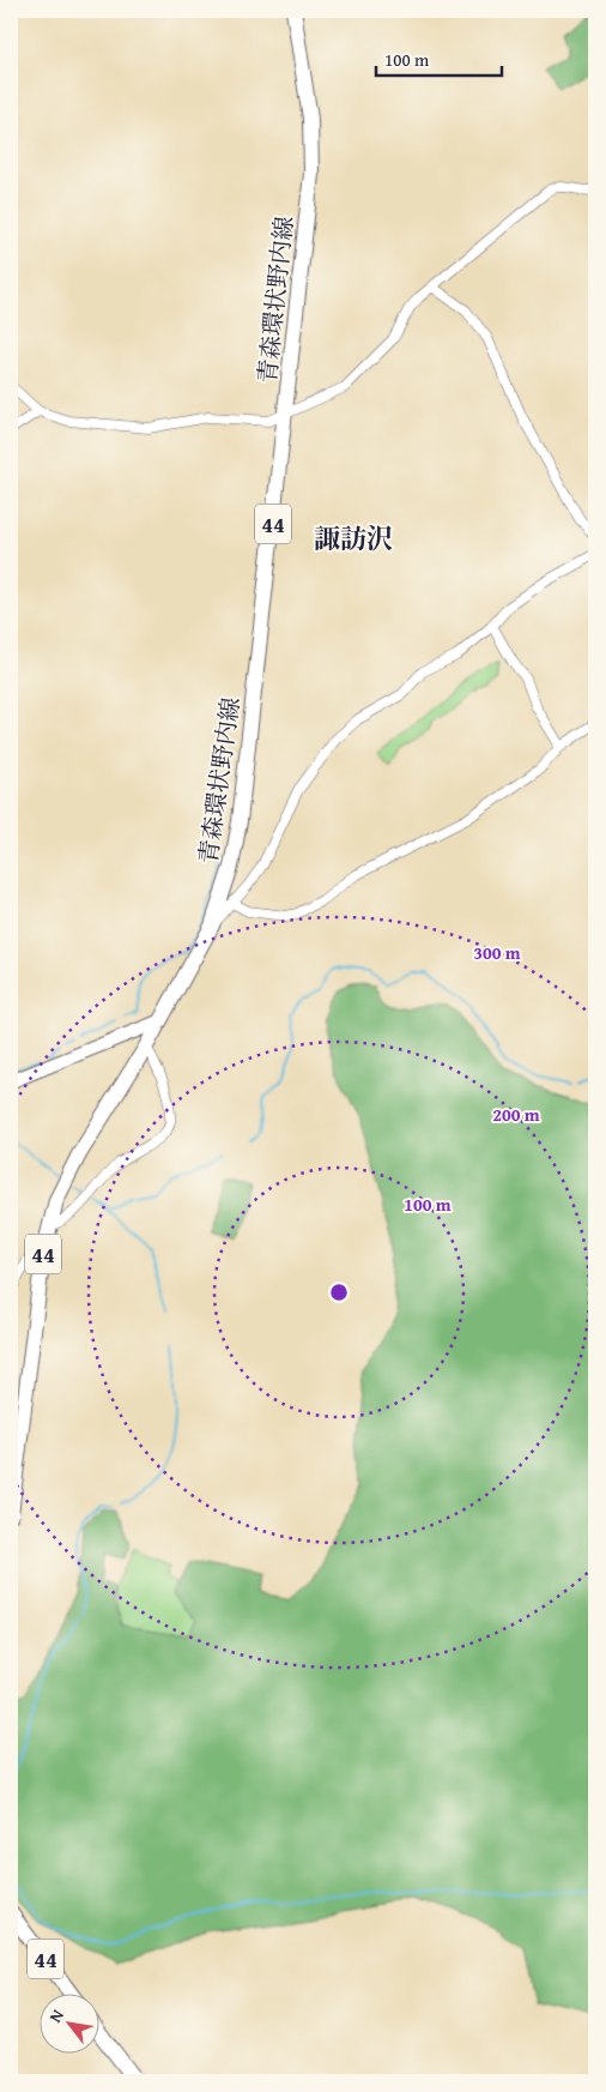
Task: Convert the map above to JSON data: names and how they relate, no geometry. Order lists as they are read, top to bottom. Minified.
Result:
{"streets":{"main road":["青森環状野内線","44"]},"districts":["諏訪沢"],"scale_bar":"100 m","north":"top left","rings":["300 m","200 m","100 m"]}
